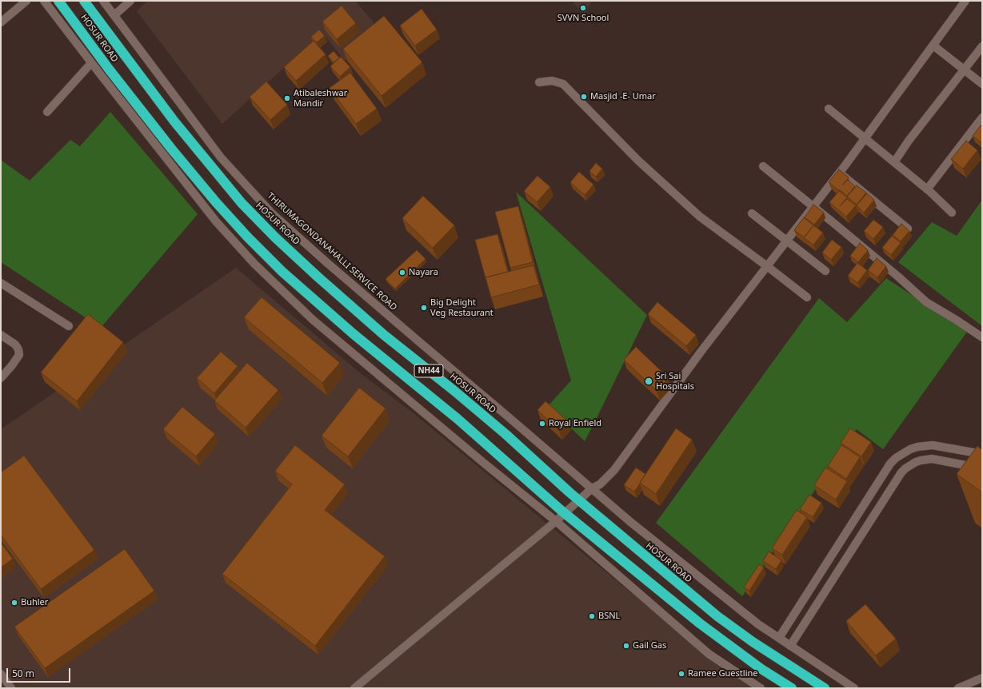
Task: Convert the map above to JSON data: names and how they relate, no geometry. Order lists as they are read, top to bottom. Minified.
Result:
{"streets":{"highway":["HOSUR ROAD","NH44"],"street":["THIRUMAGONDANAHALLI SERVICE ROAD"]},"places":["SVVN School","Masjid -E- Umar","Atibaleshwar Mandir","Nayara","Big Delight Veg Restaurant","Sri Sai Hospitals","Royal Enfield","Buhler","BSNL","Gail Gas","Ramee Guestline"],"scale_bar":"50 m"}
